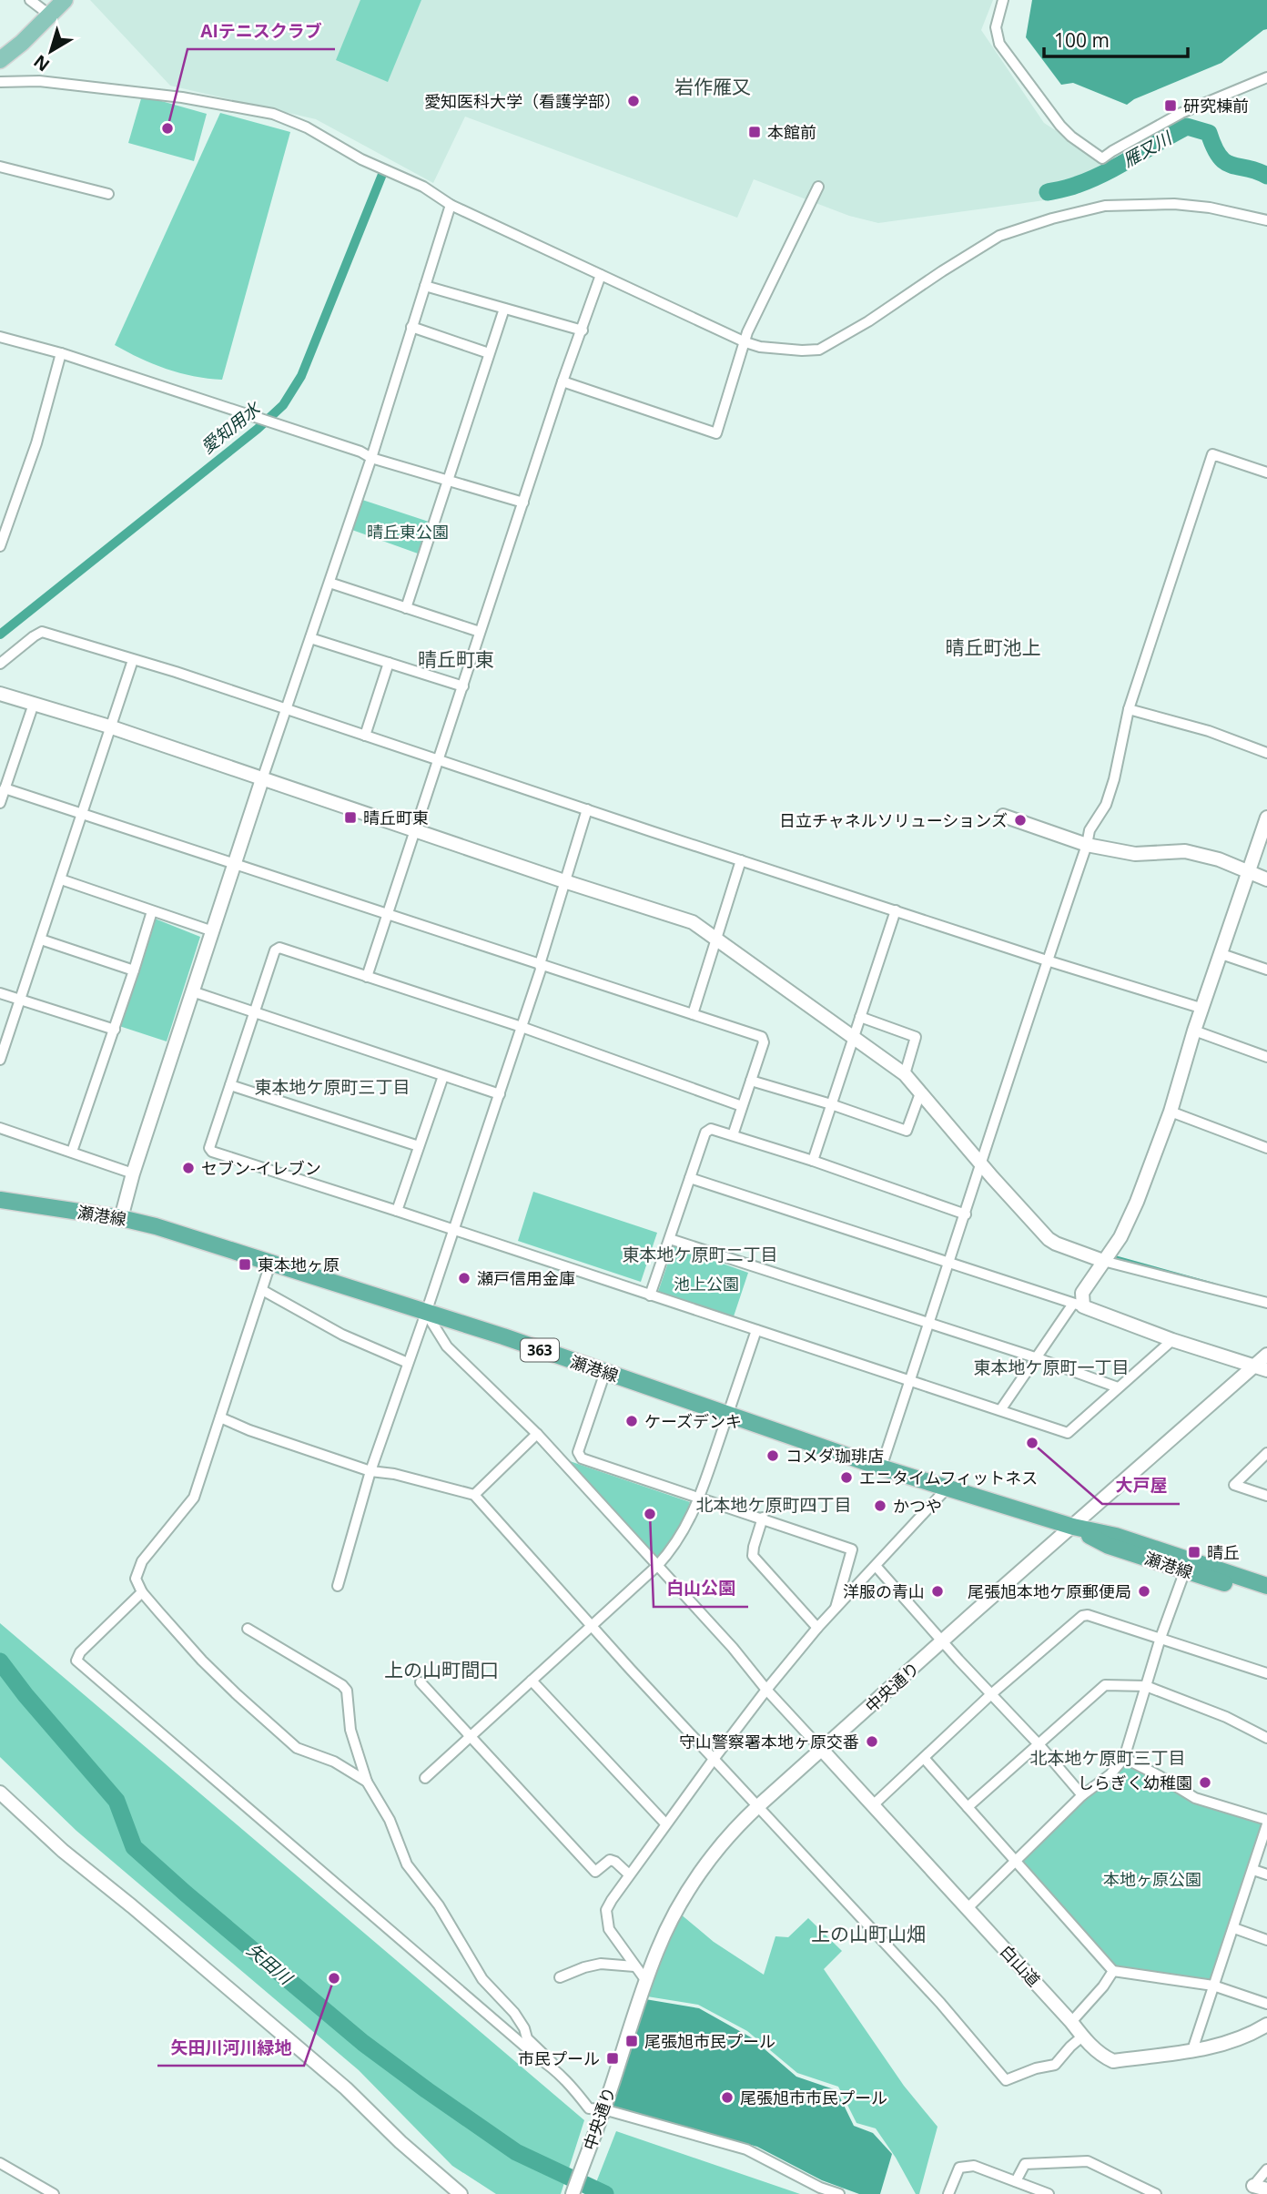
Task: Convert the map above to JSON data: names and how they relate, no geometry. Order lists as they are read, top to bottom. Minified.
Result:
{"streets":{"highway":["瀬港線","363"],"street":["中央通り","白山道"]},"crossings":[["瀬港線","中央通り"],["中央通り","白山道"]],"districts":["岩作雁又","晴丘町池上","晴丘町東","東本地ケ原町三丁目","東本地ケ原町二丁目","東本地ケ原町一丁目","北本地ケ原町四丁目","上の山町間口","北本地ケ原町三丁目","上の山町山畑"],"water":["雁又川","愛知用水","矢田川"],"parks":["晴丘東公園","池上公園","本地ヶ原公園"],"places":{"other":["愛知医科大学（看護学部）","AIテニスクラブ","日立チャネルソリューションズ","セブン-イレブン","瀬戸信用金庫","ケーズデンキ","大戸屋","コメダ珈琲店","エニタイムフィットネス","かつや","白山公園","洋服の青山","尾張旭本地ケ原郵便局","守山警察署本地ヶ原交番","しらぎく幼稚園","矢田川河川緑地","尾張旭市市民プール"],"transit":["研究棟前","本館前","晴丘町東","東本地ヶ原","晴丘","尾張旭市民プール","市民プール"]},"scale_bar":"100 m","north":"bottom left"}
